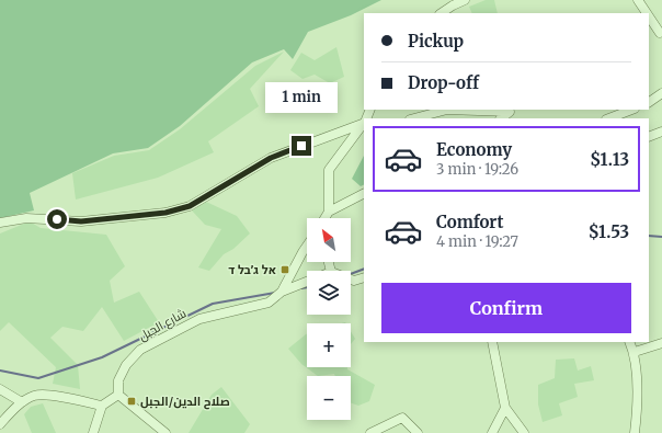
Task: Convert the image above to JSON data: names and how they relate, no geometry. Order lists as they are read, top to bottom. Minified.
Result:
{"streets":{"street":["شارع الجبل"]},"places":{"transit":["אל ג׳בל ד","صلاح الدين/الجبل"]},"north":"top left","page":{"banner":["Pickup","Drop-off"],"bubble":"1 min","list":[{"name":"Economy","note":"3 min · 19:26","value":"$1.13"},{"name":"Comfort","note":"4 min · 19:27","value":"$1.53"}],"map_buttons":["+","−"],"buttons":"Confirm"}}
